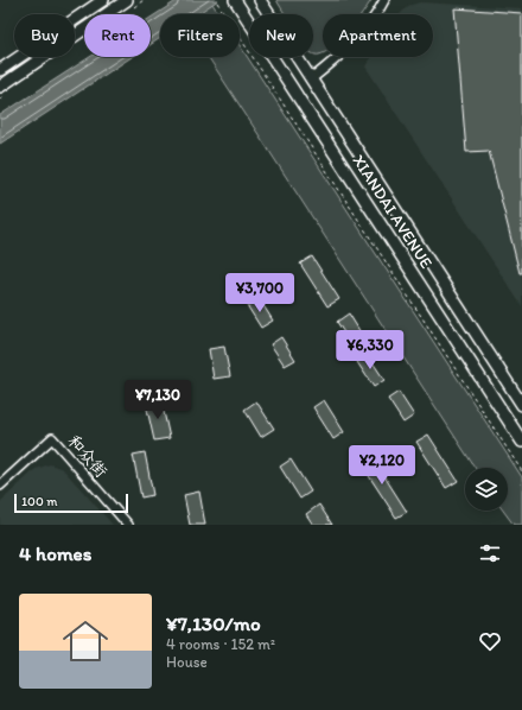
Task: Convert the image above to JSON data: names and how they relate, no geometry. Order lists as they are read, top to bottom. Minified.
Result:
{"streets":{"main road":["XIANDAI AVENUE"],"street":["和众街"]},"scale_bar":"100 m","page":{"chip":["Buy","Rent","Filters","New","Apartment"],"price":["¥3,700","¥6,330","¥7,130","¥2,120"],"scale":"100 m","heading":"4 homes","list":[{"name":"¥7,130/mo","note":"4 rooms · 152 m² · House"}]}}
